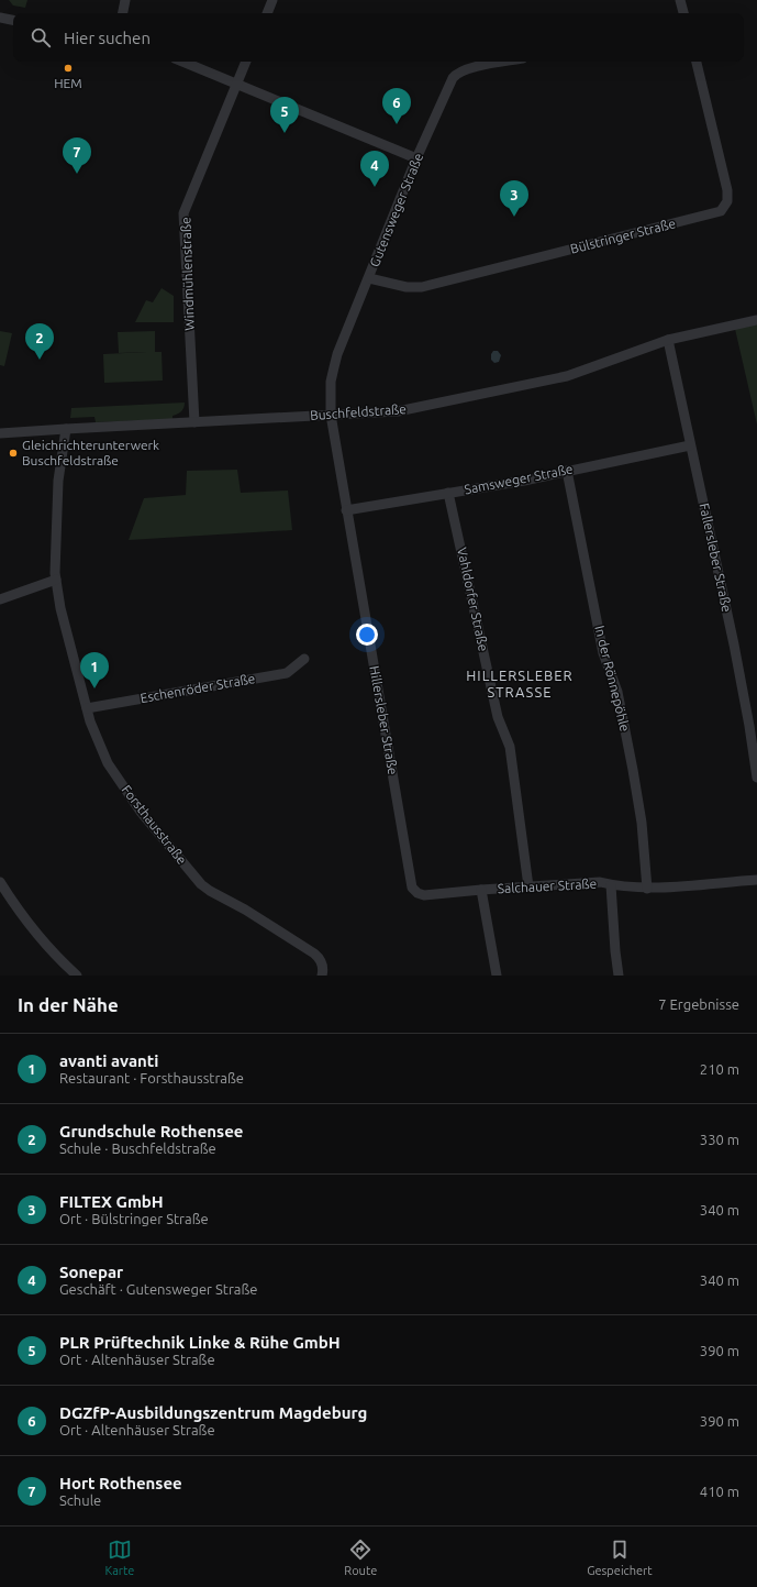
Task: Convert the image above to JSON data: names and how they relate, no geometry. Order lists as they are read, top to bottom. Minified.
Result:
{"streets":{"street":["Gutensweger Straße","Bülstringer Straße","Windmühlenstraße","Buschfeldstraße","Samsweger Straße","Fallersleber Straße","Vahldorfer Straße","In der Rönnepöhle","Eschenröder Straße","Hillersleber Straße","Forsthausstraße","Salchauer Straße"]},"crossings":[["Gutensweger Straße","Bülstringer Straße"],["Gutensweger Straße","Buschfeldstraße"],["Gutensweger Straße","Hillersleber Straße"],["Windmühlenstraße","Buschfeldstraße"],["Buschfeldstraße","Fallersleber Straße"],["Buschfeldstraße","Hillersleber Straße"],["Buschfeldstraße","Forsthausstraße"],["Samsweger Straße","Fallersleber Straße"],["Samsweger Straße","Vahldorfer Straße"],["Samsweger Straße","In der Rönnepöhle"],["Samsweger Straße","Hillersleber Straße"],["Vahldorfer Straße","Salchauer Straße"],["In der Rönnepöhle","Salchauer Straße"],["Eschenröder Straße","Forsthausstraße"],["Hillersleber Straße","Salchauer Straße"]],"districts":["HILLERSLEBER STRASSE"],"places":["HEM","Gleichrichterunterwerk Buschfeldstraße"],"page":{"search":"Hier suchen","pins":["6","5","7","4","3","2","1"],"heading":["In der Nähe","7 Ergebnisse"],"list":[{"mark":"1","name":"avanti avanti","note":"Restaurant · Forsthausstraße","value":"210 m"},{"mark":"2","name":"Grundschule Rothensee","note":"Schule · Buschfeldstraße","value":"330 m"},{"mark":"3","name":"FILTEX GmbH","note":"Ort · Bülstringer Straße","value":"340 m"},{"mark":"4","name":"Sonepar","note":"Geschäft · Gutensweger Straße","value":"340 m"},{"mark":"5","name":"PLR Prüftechnik Linke & Rühe GmbH","note":"Ort · Altenhäuser Straße","value":"390 m"},{"mark":"6","name":"DGZfP-Ausbildungszentrum Magdeburg","note":"Ort · Altenhäuser Straße","value":"390 m"},{"mark":"7","name":"Hort Rothensee","note":"Schule","value":"410 m"}],"nav":["Karte","Route","Gespeichert"]}}
